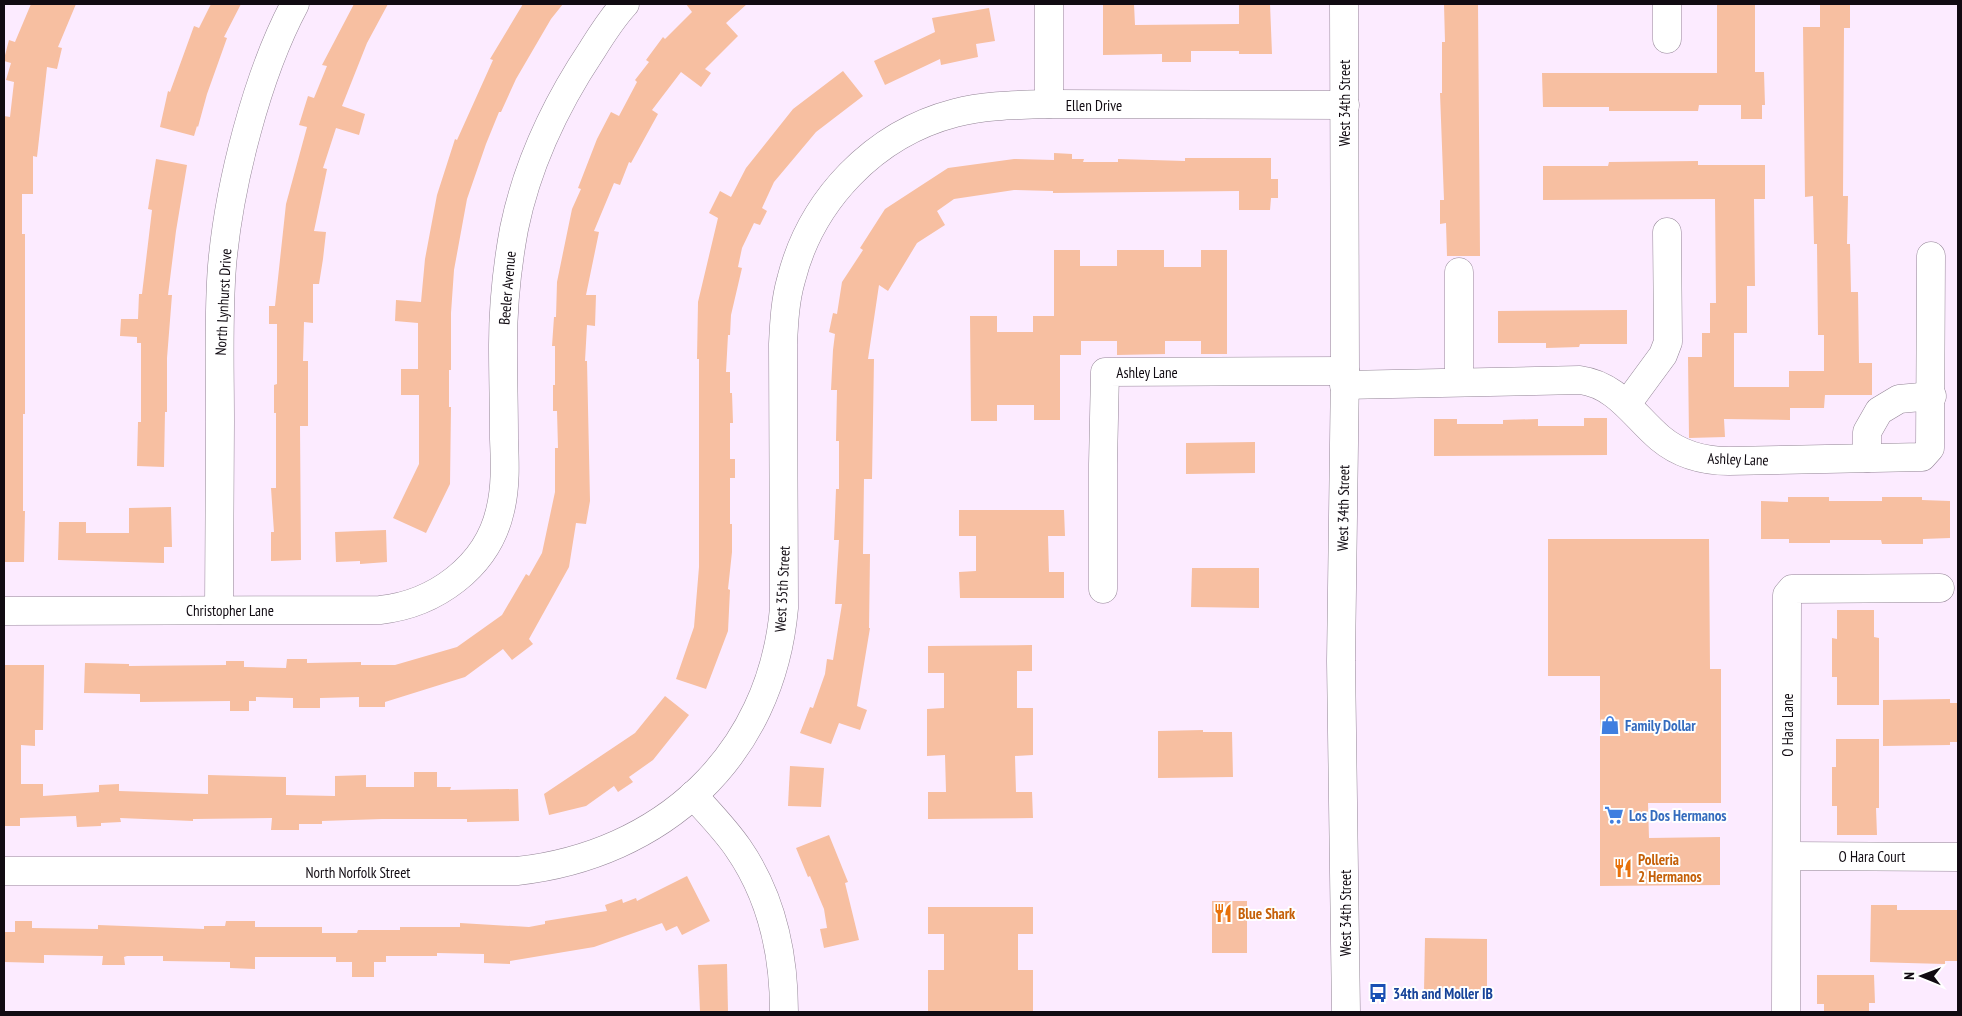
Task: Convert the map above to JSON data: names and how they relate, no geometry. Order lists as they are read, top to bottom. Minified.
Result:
{"streets":{"street":["West 34th Street","Ellen Drive","Beeler Avenue","North Lynhurst Drive","Ashley Lane","West 35th Street","Christopher Lane","O Hara Lane","O Hara Court","North Norfolk Street"]},"crossings":[["West 34th Street","Ellen Drive"],["West 34th Street","Ashley Lane"],["Ellen Drive","West 35th Street"],["Beeler Avenue","Christopher Lane"],["North Lynhurst Drive","Christopher Lane"],["West 35th Street","North Norfolk Street"],["O Hara Lane","O Hara Court"]],"places":{"shop":["Family Dollar"],"supermarket":["Los Dos Hermanos"],"restaurant":["Polleria 2 Hermanos","Blue Shark"],"bus stop":["34th and Moller IB"]},"north":"left"}
